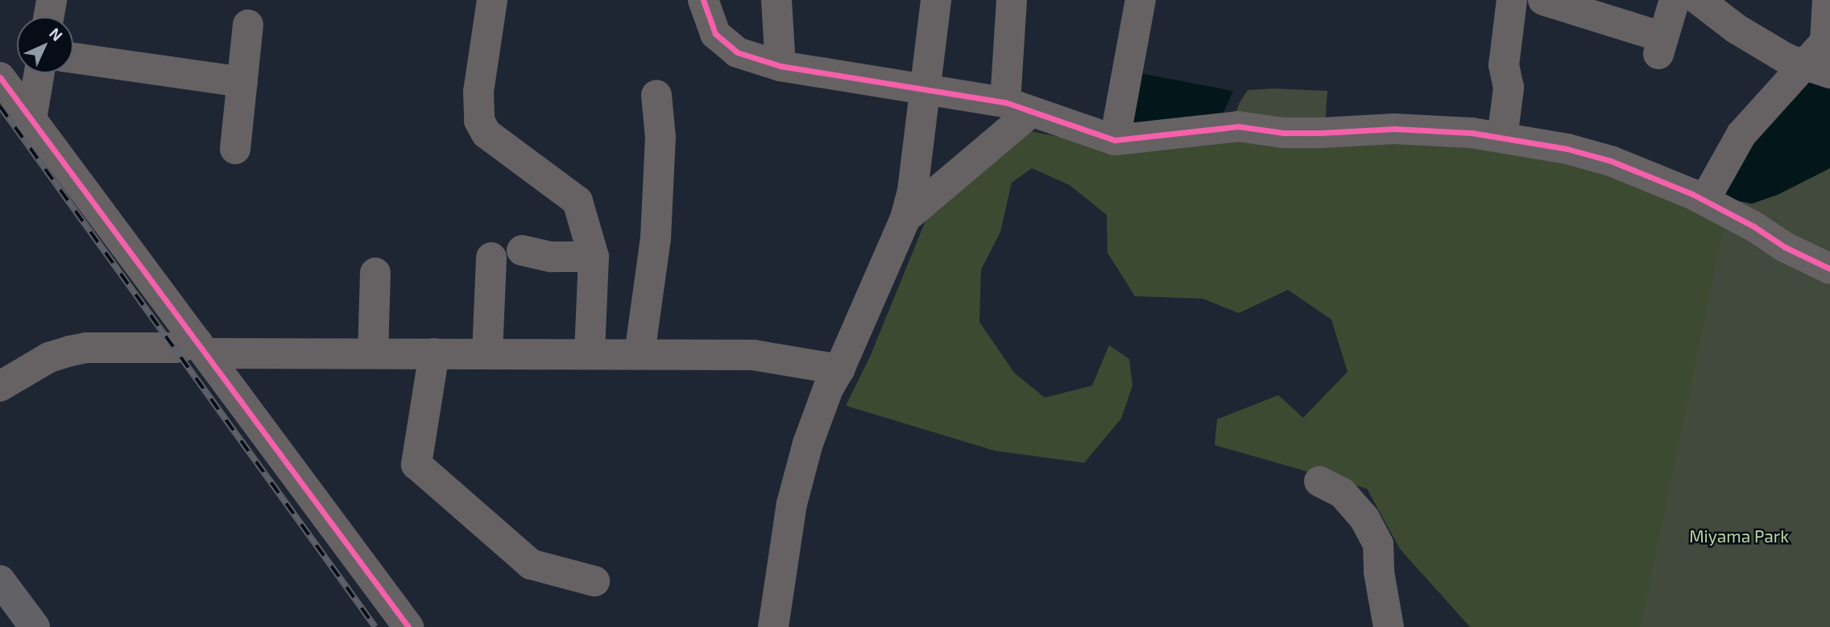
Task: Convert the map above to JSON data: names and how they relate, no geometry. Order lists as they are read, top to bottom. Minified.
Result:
{"parks":["Miyama Park"],"north":"top right"}
